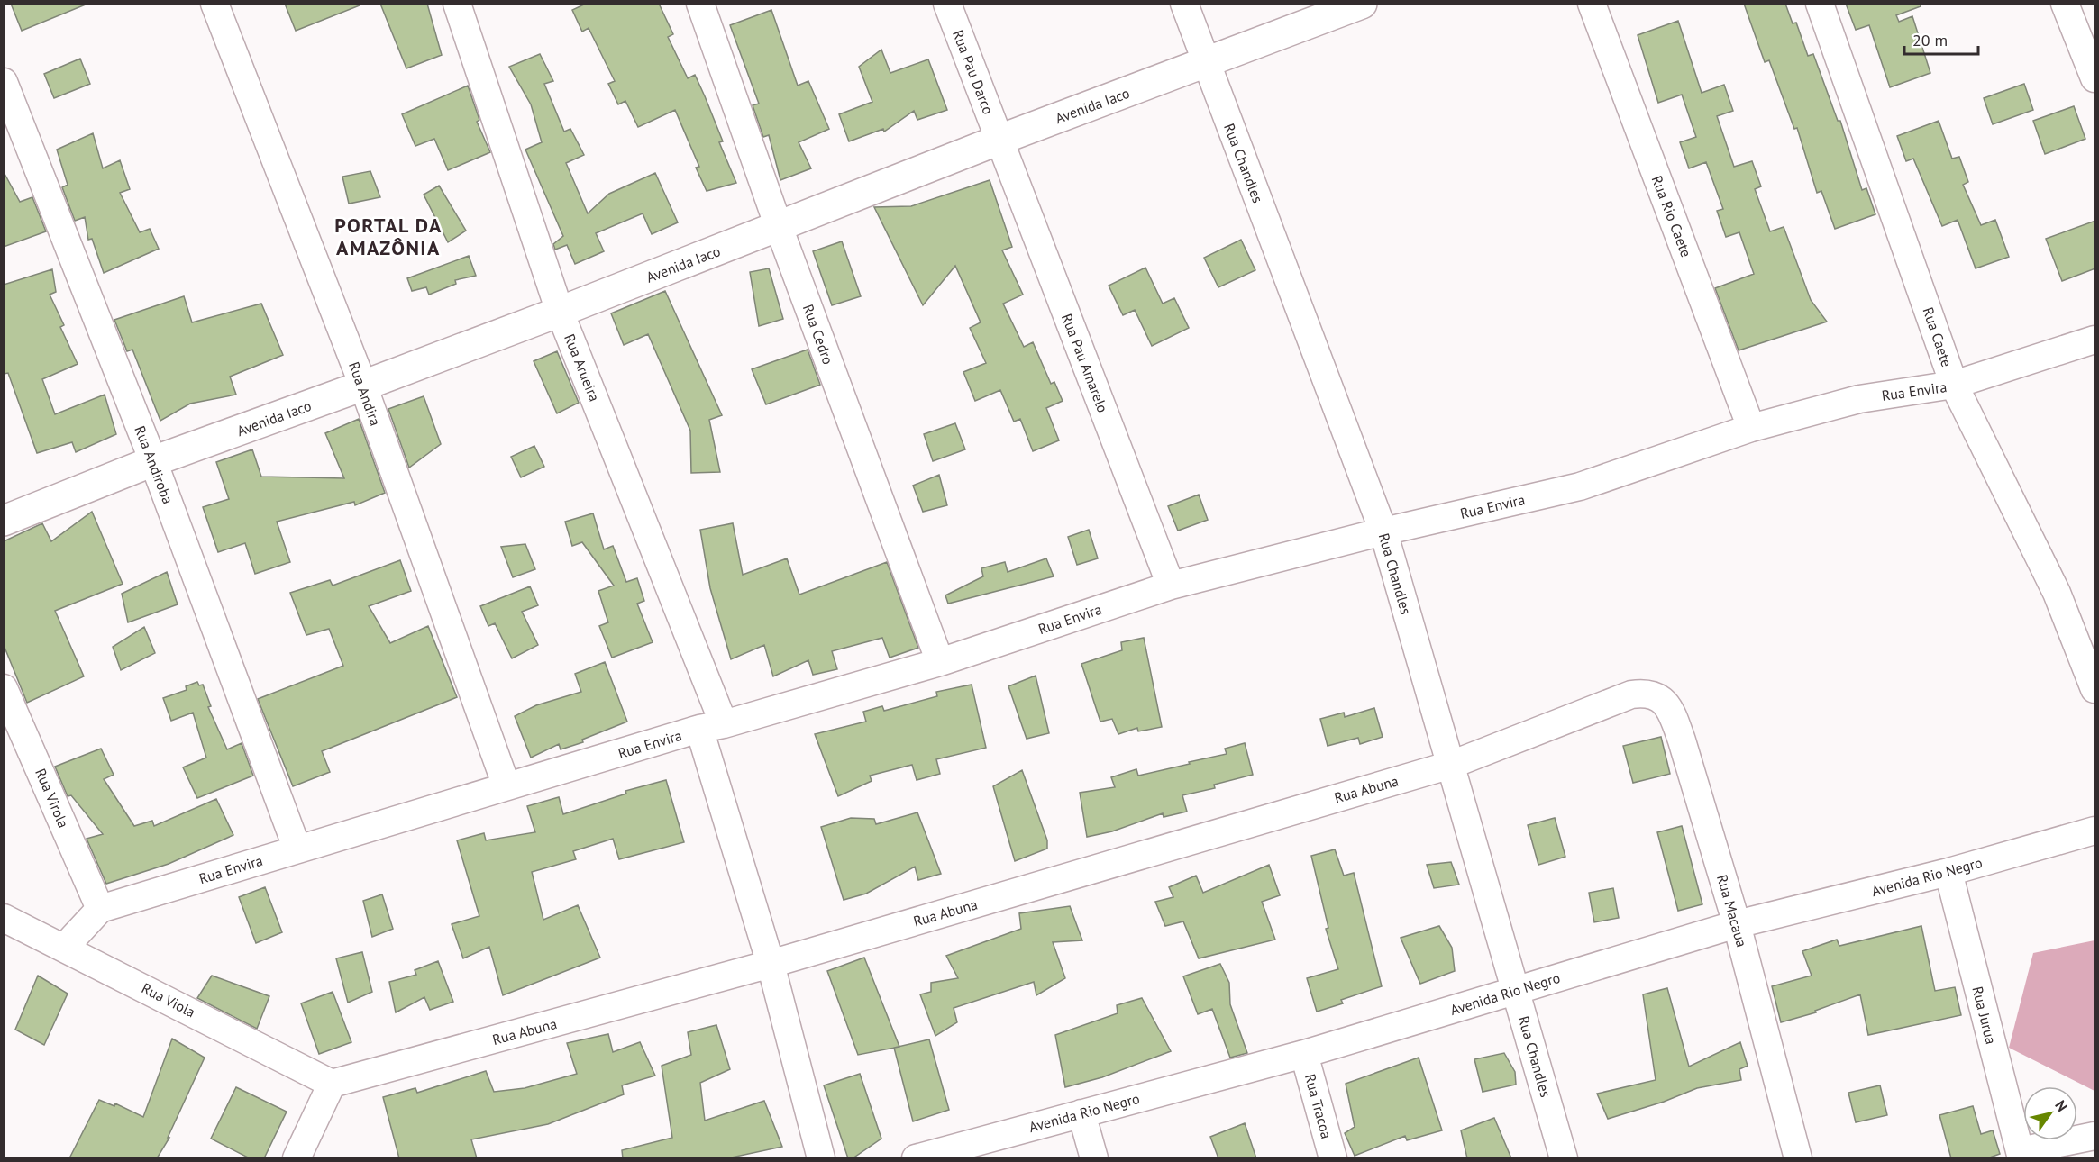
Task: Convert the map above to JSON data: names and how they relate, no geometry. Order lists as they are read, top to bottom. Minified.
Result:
{"streets":{"street":["Rua Pau Darco","Avenida Iaco","Rua Chandles","Rua Rio Caete","Rua Cedro","Rua Caete","Rua Pau Amarelo","Rua Arueira","Rua Envira","Rua Andira","Rua Andiroba","Rua Abuna","Rua Virola","Avenida Rio Negro","Rua Macaua","Rua Viola","Rua Jurua","Rua Tracoa"]},"crossings":[["Rua Pau Darco","Avenida Iaco"],["Rua Pau Darco","Rua Pau Amarelo"],["Avenida Iaco","Rua Chandles"],["Avenida Iaco","Rua Cedro"],["Avenida Iaco","Rua Pau Amarelo"],["Avenida Iaco","Rua Arueira"],["Avenida Iaco","Rua Andira"],["Avenida Iaco","Rua Andiroba"],["Rua Chandles","Rua Envira"],["Rua Chandles","Rua Abuna"],["Rua Chandles","Avenida Rio Negro"],["Rua Rio Caete","Rua Envira"],["Rua Cedro","Rua Envira"],["Rua Caete","Rua Envira"],["Rua Pau Amarelo","Rua Envira"],["Rua Arueira","Rua Envira"],["Rua Arueira","Rua Abuna"],["Rua Envira","Rua Andira"],["Rua Envira","Rua Andiroba"],["Rua Envira","Rua Virola"],["Rua Abuna","Rua Macaua"],["Rua Abuna","Rua Viola"],["Avenida Rio Negro","Rua Macaua"],["Avenida Rio Negro","Rua Jurua"],["Avenida Rio Negro","Rua Tracoa"]],"districts":["PORTAL DA AMAZÔNIA"],"scale_bar":"20 m","north":"top right"}
